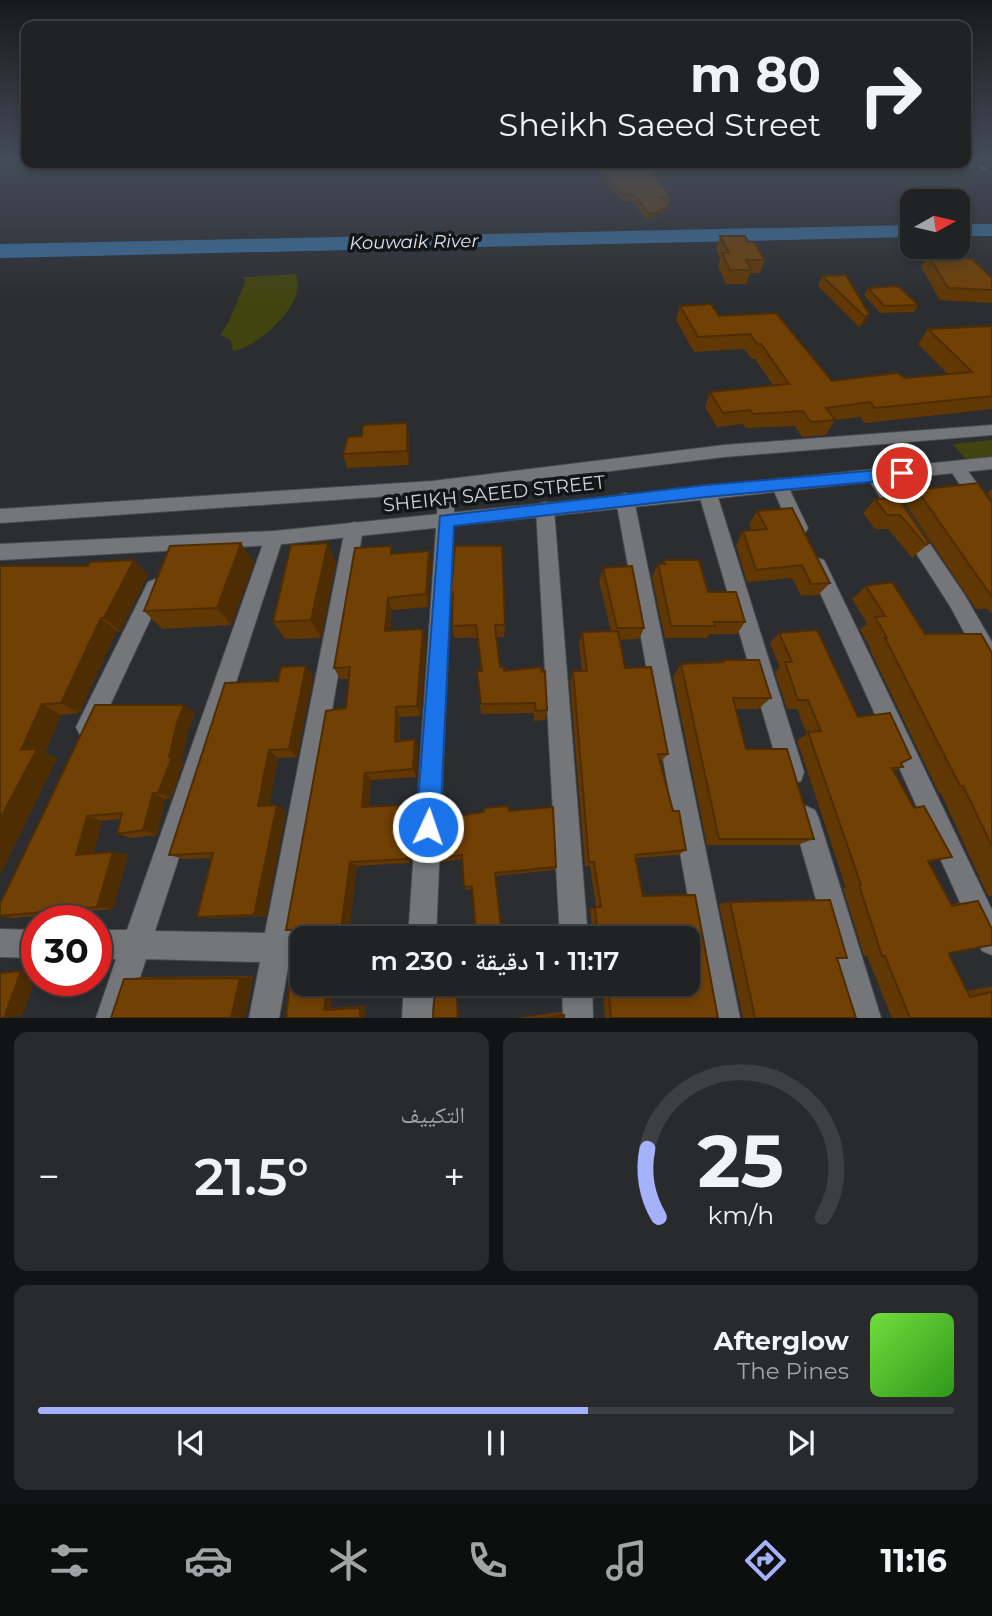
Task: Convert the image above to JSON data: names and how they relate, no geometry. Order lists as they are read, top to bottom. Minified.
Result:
{"streets":{"street":["SHEIKH SAEED STREET"]},"water":["Kouwaik River"],"north":"right","page":{"turn":["80 m","Sheikh Saeed Street"],"limit":"30","trip":"11:17 · 1 دقيقة · 230 m","tile":"التكييف","heat":["−","21.5°","+"],"song":["Afterglow","The Pines"],"tabs":"11:16","gauge":["25","km/h"]}}
